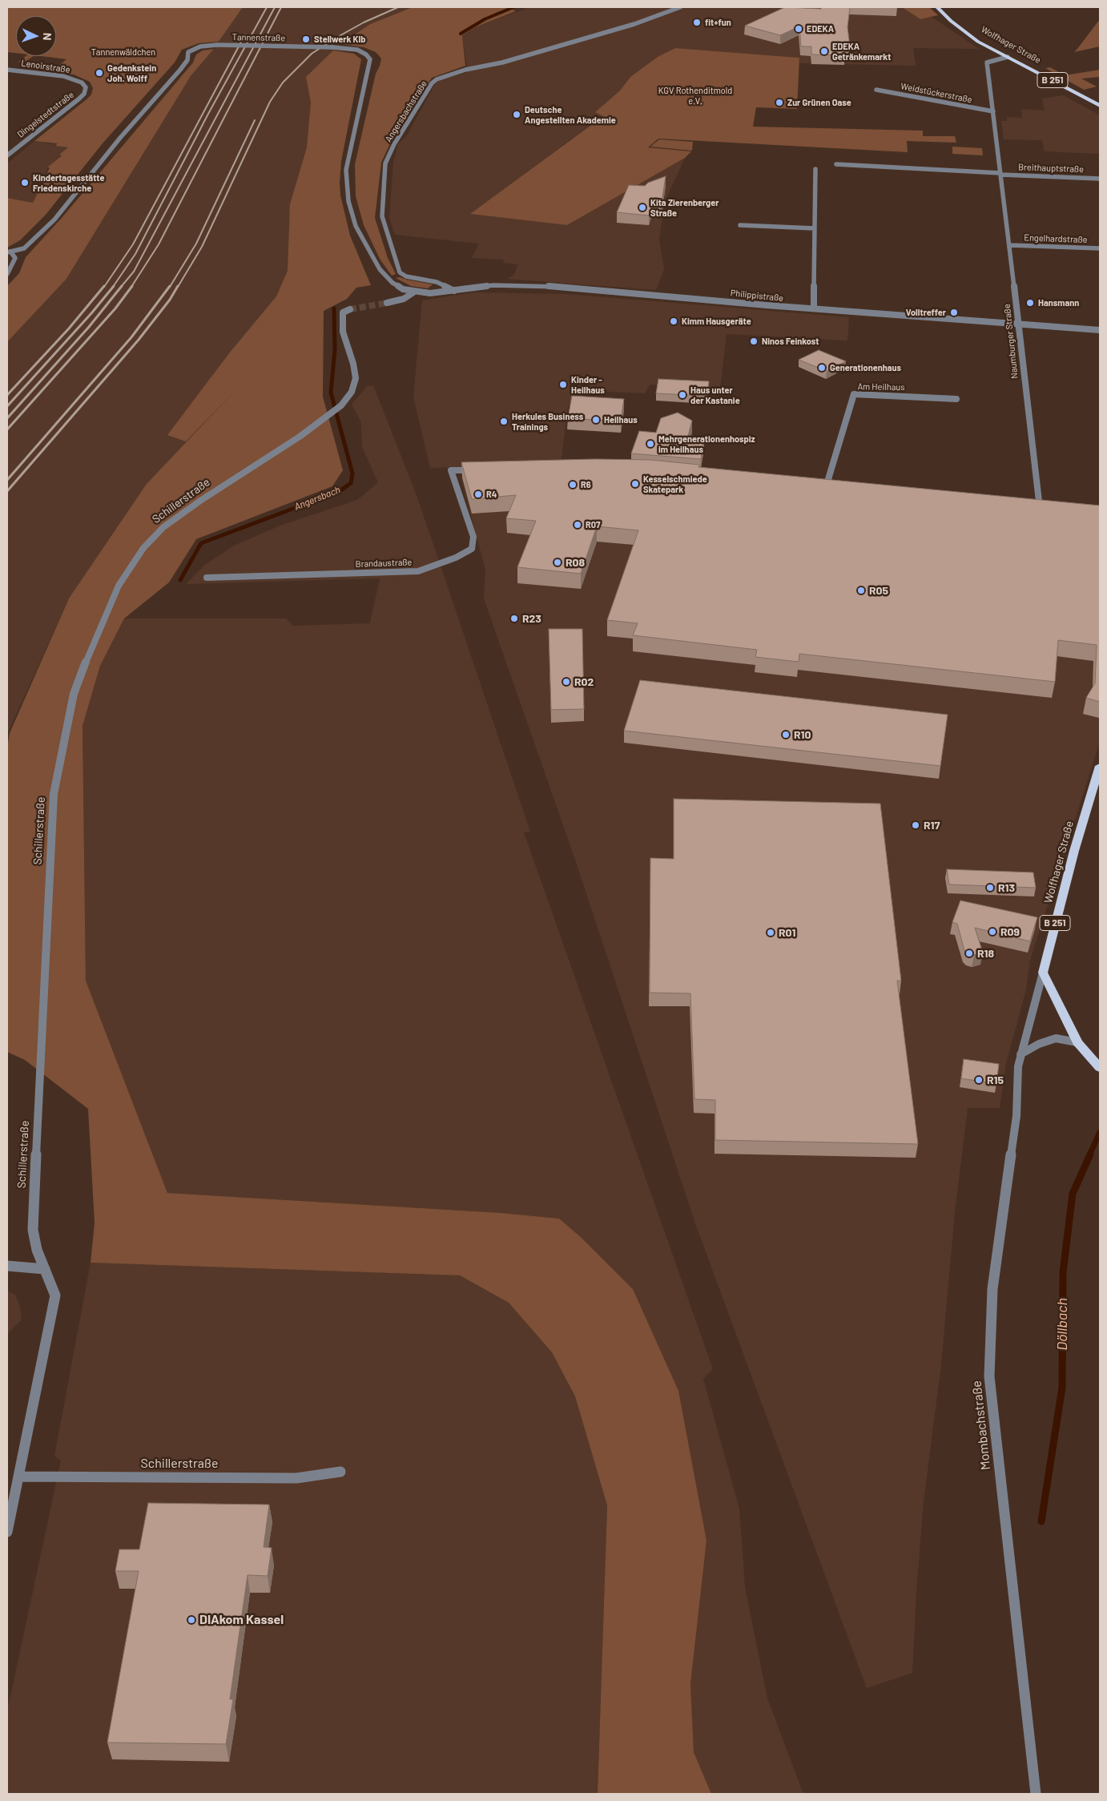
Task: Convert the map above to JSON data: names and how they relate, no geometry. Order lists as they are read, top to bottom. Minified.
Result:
{"streets":{"main road":["Wolfhager Straße","B 251"],"street":["Tannenstraße","Lenoirstraße","Weidstückerstraße","Angersbachstraße","Dingelstedtstraße","Breithauptstraße","Engelhardstraße","Philippistraße","Naumburger Straße","Am Heilhaus","Schillerstraße","Brandaustraße","Mombachstraße"]},"crossings":[["Tannenstraße","Philippistraße"],["Wolfhager Straße","Naumburger Straße"],["Wolfhager Straße","Mombachstraße"],["Lenoirstraße","Dingelstedtstraße"],["Weidstückerstraße","Naumburger Straße"],["Angersbachstraße","Philippistraße"],["Breithauptstraße","Naumburger Straße"],["Engelhardstraße","Naumburger Straße"],["Philippistraße","Naumburger Straße"]],"water":["Angersbach","Döllbach"],"parks":["Tannenwäldchen","KGV Rothenditmold e.V."],"places":["fit+fun","EDEKA","Stellwerk Klb","EDEKA Getränkemarkt","Gedenkstein Joh. Wolff","Zur Grünen Oase","Deutsche Angestellten Akademie","Kindertagesstätte Friedenskirche","Kita Zierenberger Straße","Hansmann","Volltreffer","Kimm Hausgeräte","Ninos Feinkost","Generationenhaus","Kinder - Heilhaus","Haus unter der Kastanie","Heilhaus","Herkules Business Trainings","Mehrgenerationenhospiz im Heilhaus","Kesselschmiede Skatepark","R6","R4","R07","R08","R05","R23","R02","R10","R17","R13","R09","R01","R18","R15","DIAkom Kassel"],"north":"right"}
